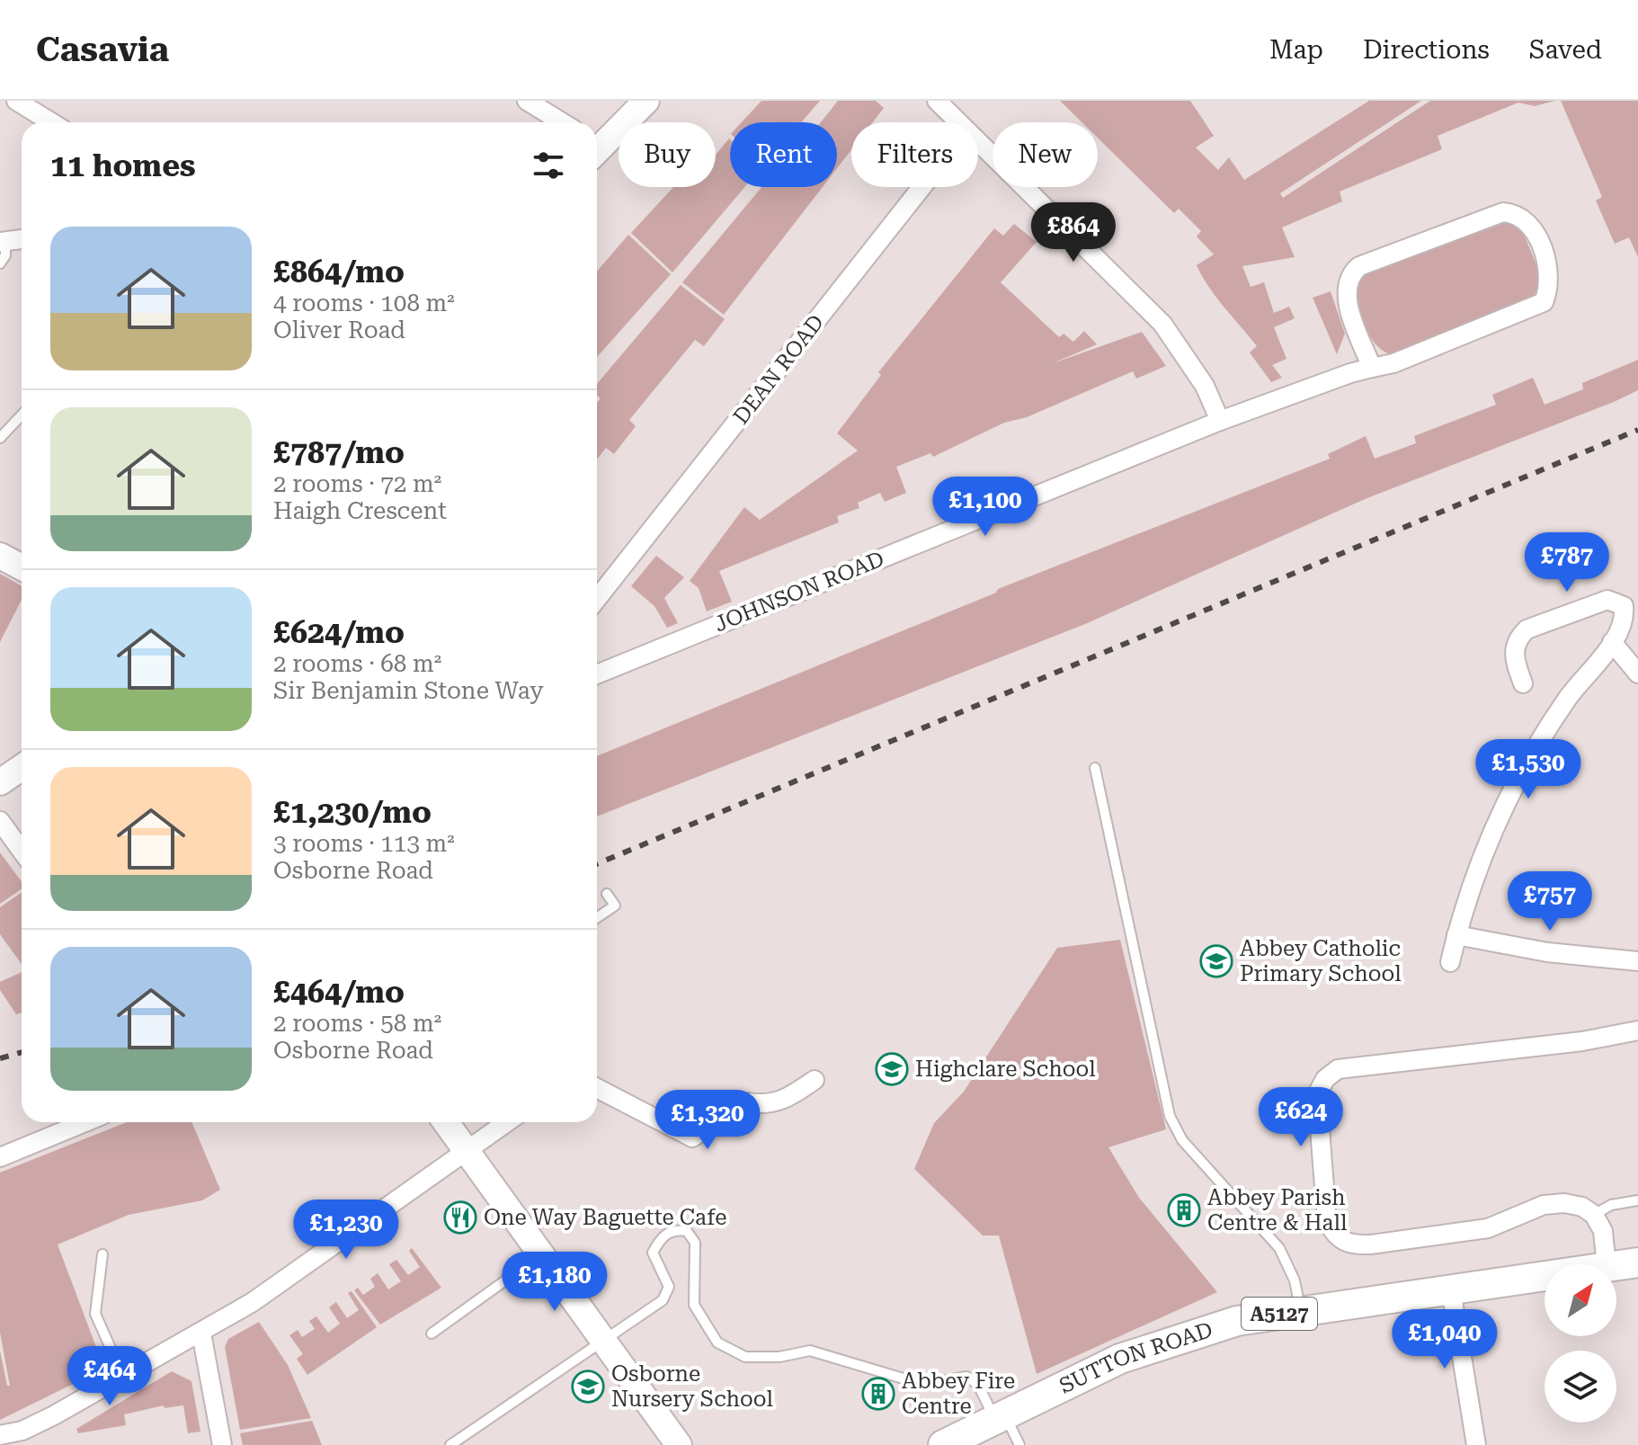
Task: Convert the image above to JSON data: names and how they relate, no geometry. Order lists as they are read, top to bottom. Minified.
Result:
{"streets":{"main road":["A5127","SUTTON ROAD"],"street":["DEAN ROAD","JOHNSON ROAD"]},"places":{"school or university":["Abbey Catholic Primary School","Highclare School","Osborne Nursery School"],"building":["Abbey Parish Centre & Hall","Abbey Fire Centre"],"restaurant":["One Way Baguette Cafe"]},"north":"top right","page":{"header":"Casavia","nav":["Map","Directions","Saved"],"chip":["Buy","Rent","Filters","New"],"heading":"11 homes","price":["£864","£1,100","£787","£1,530","£757","£624","£1,320","£1,230","£1,180","£1,040","£464"],"list":[{"name":"£864/mo","note":"4 rooms · 108 m² · Oliver Road"},{"name":"£787/mo","note":"2 rooms · 72 m² · Haigh Crescent"},{"name":"£624/mo","note":"2 rooms · 68 m² · Sir Benjamin Stone Way"},{"name":"£1,230/mo","note":"3 rooms · 113 m² · Osborne Road"},{"name":"£464/mo","note":"2 rooms · 58 m² · Osborne Road"}]}}
